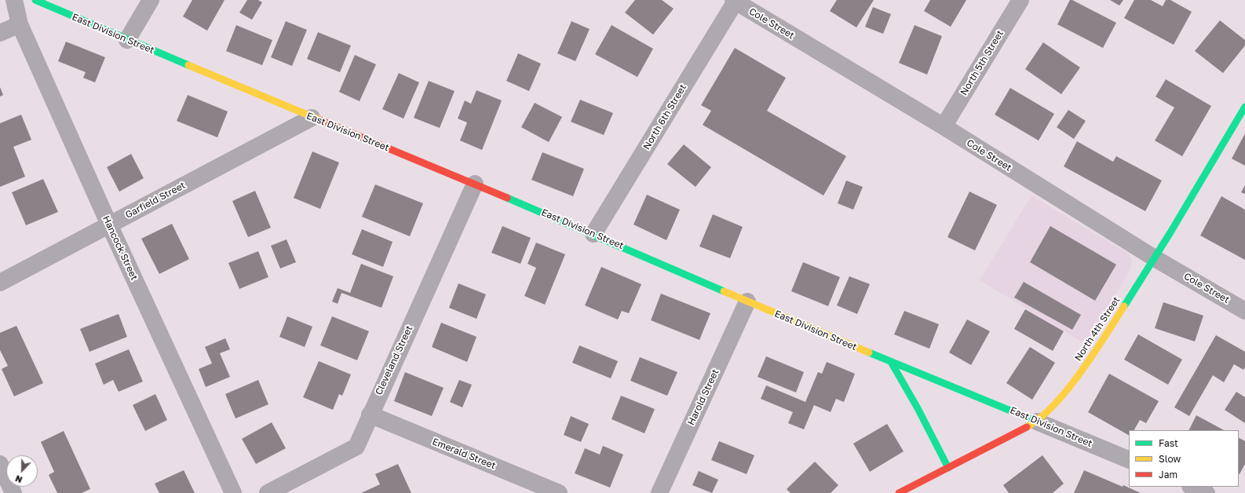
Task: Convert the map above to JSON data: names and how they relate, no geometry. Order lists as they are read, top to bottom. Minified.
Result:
{"streets":{"street":["Cole Street","East Division Street","North 5th Street","North 6th Street","Garfield Street","Hancock Street","North 4th Street","Cleveland Street","Harold Street","Emerald Street"]},"crossings":[["Cole Street","North 5th Street"],["Cole Street","North 6th Street"],["Cole Street","North 4th Street"],["East Division Street","North 6th Street"],["East Division Street","Garfield Street"],["East Division Street","North 4th Street"],["East Division Street","Cleveland Street"],["East Division Street","Harold Street"],["Garfield Street","Hancock Street"],["Cleveland Street","Emerald Street"]],"legend":["Fast","Slow","Jam"],"north":"bottom"}
